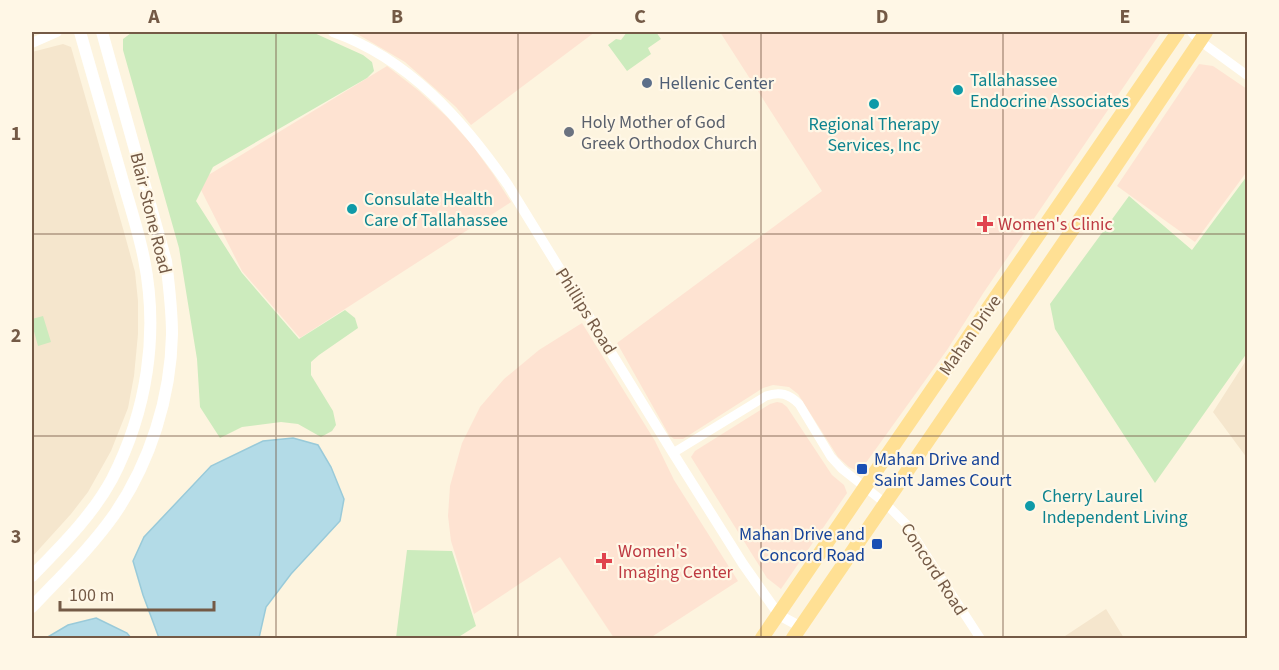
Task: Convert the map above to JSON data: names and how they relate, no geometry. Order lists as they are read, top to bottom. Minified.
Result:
{"streets":{"main road":["Blair Stone Road","Mahan Drive"],"street":["Phillips Road","Concord Road"]},"crossings":[["Phillips Road","Mahan Drive"],["Phillips Road","Concord Road"],["Mahan Drive","Concord Road"]],"places":{"other":["Hellenic Center","Tallahassee Endocrine Associates","Regional Therapy Services, Inc","Holy Mother of God Greek Orthodox Church","Consulate Health Care of Tallahassee","Cherry Laurel Independent Living"],"health":["Women's Clinic","Women's Imaging Center"],"transit":["Mahan Drive and Saint James Court","Mahan Drive and Concord Road"]},"scale_bar":"100 m","grid":{"columns":["A","B","C","D","E"],"rows":["1","2","3"]}}
